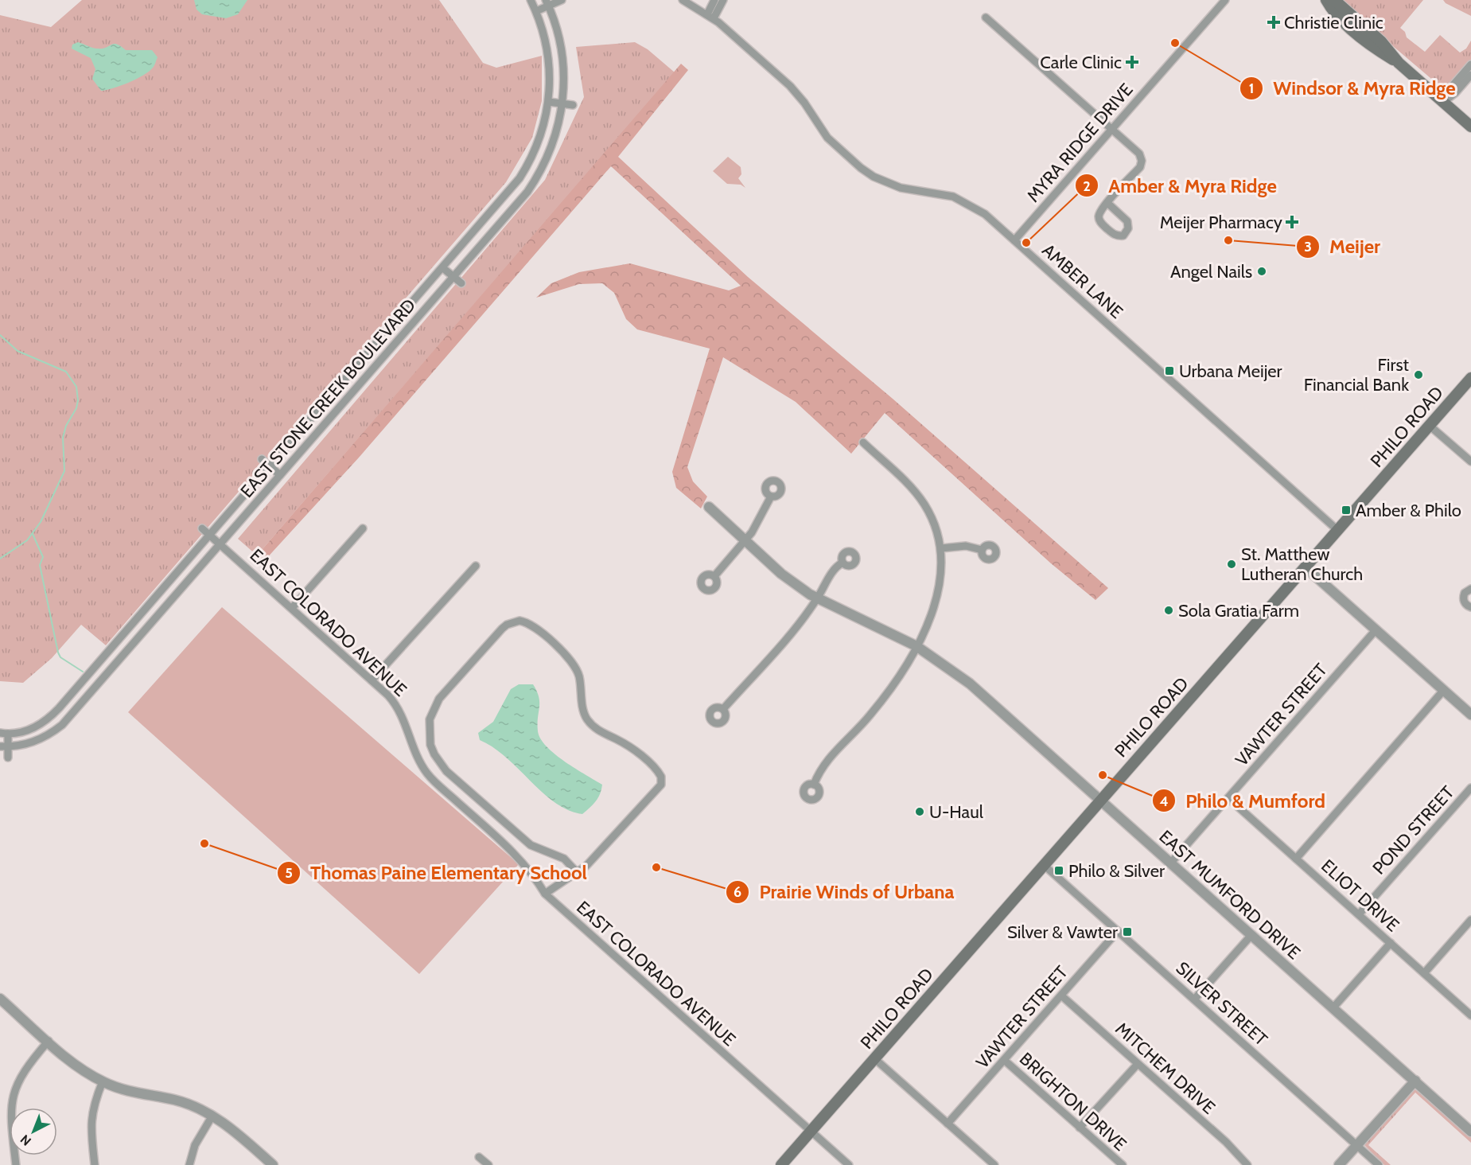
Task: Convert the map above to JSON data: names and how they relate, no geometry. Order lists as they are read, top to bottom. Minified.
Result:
{"streets":{"main road":["PHILO ROAD"],"street":["MYRA RIDGE DRIVE","AMBER LANE","EAST STONE CREEK BOULEVARD","EAST COLORADO AVENUE","VAWTER STREET","POND STREET","EAST MUMFORD DRIVE","ELIOT DRIVE","SILVER STREET","MITCHEM DRIVE","BRIGHTON DRIVE"]},"crossings":[["MYRA RIDGE DRIVE","AMBER LANE"],["AMBER LANE","PHILO ROAD"],["EAST STONE CREEK BOULEVARD","EAST COLORADO AVENUE"],["PHILO ROAD","EAST COLORADO AVENUE"],["PHILO ROAD","EAST MUMFORD DRIVE"],["PHILO ROAD","SILVER STREET"],["VAWTER STREET","EAST MUMFORD DRIVE"],["VAWTER STREET","ELIOT DRIVE"],["VAWTER STREET","SILVER STREET"],["VAWTER STREET","MITCHEM DRIVE"],["VAWTER STREET","BRIGHTON DRIVE"],["POND STREET","ELIOT DRIVE"]],"places":{"health":["Christie Clinic","Carle Clinic","Meijer Pharmacy"],"other":["Windsor & Myra Ridge","Meijer","Amber & Myra Ridge","Angel Nails","First Financial Bank","St. Matthew Lutheran Church","Sola Gratia Farm","Philo & Mumford","U-Haul","Thomas Paine Elementary School","Prairie Winds of Urbana"],"transit":["Urbana Meijer","Amber & Philo","Philo & Silver","Silver & Vawter"]},"north":"bottom left"}
